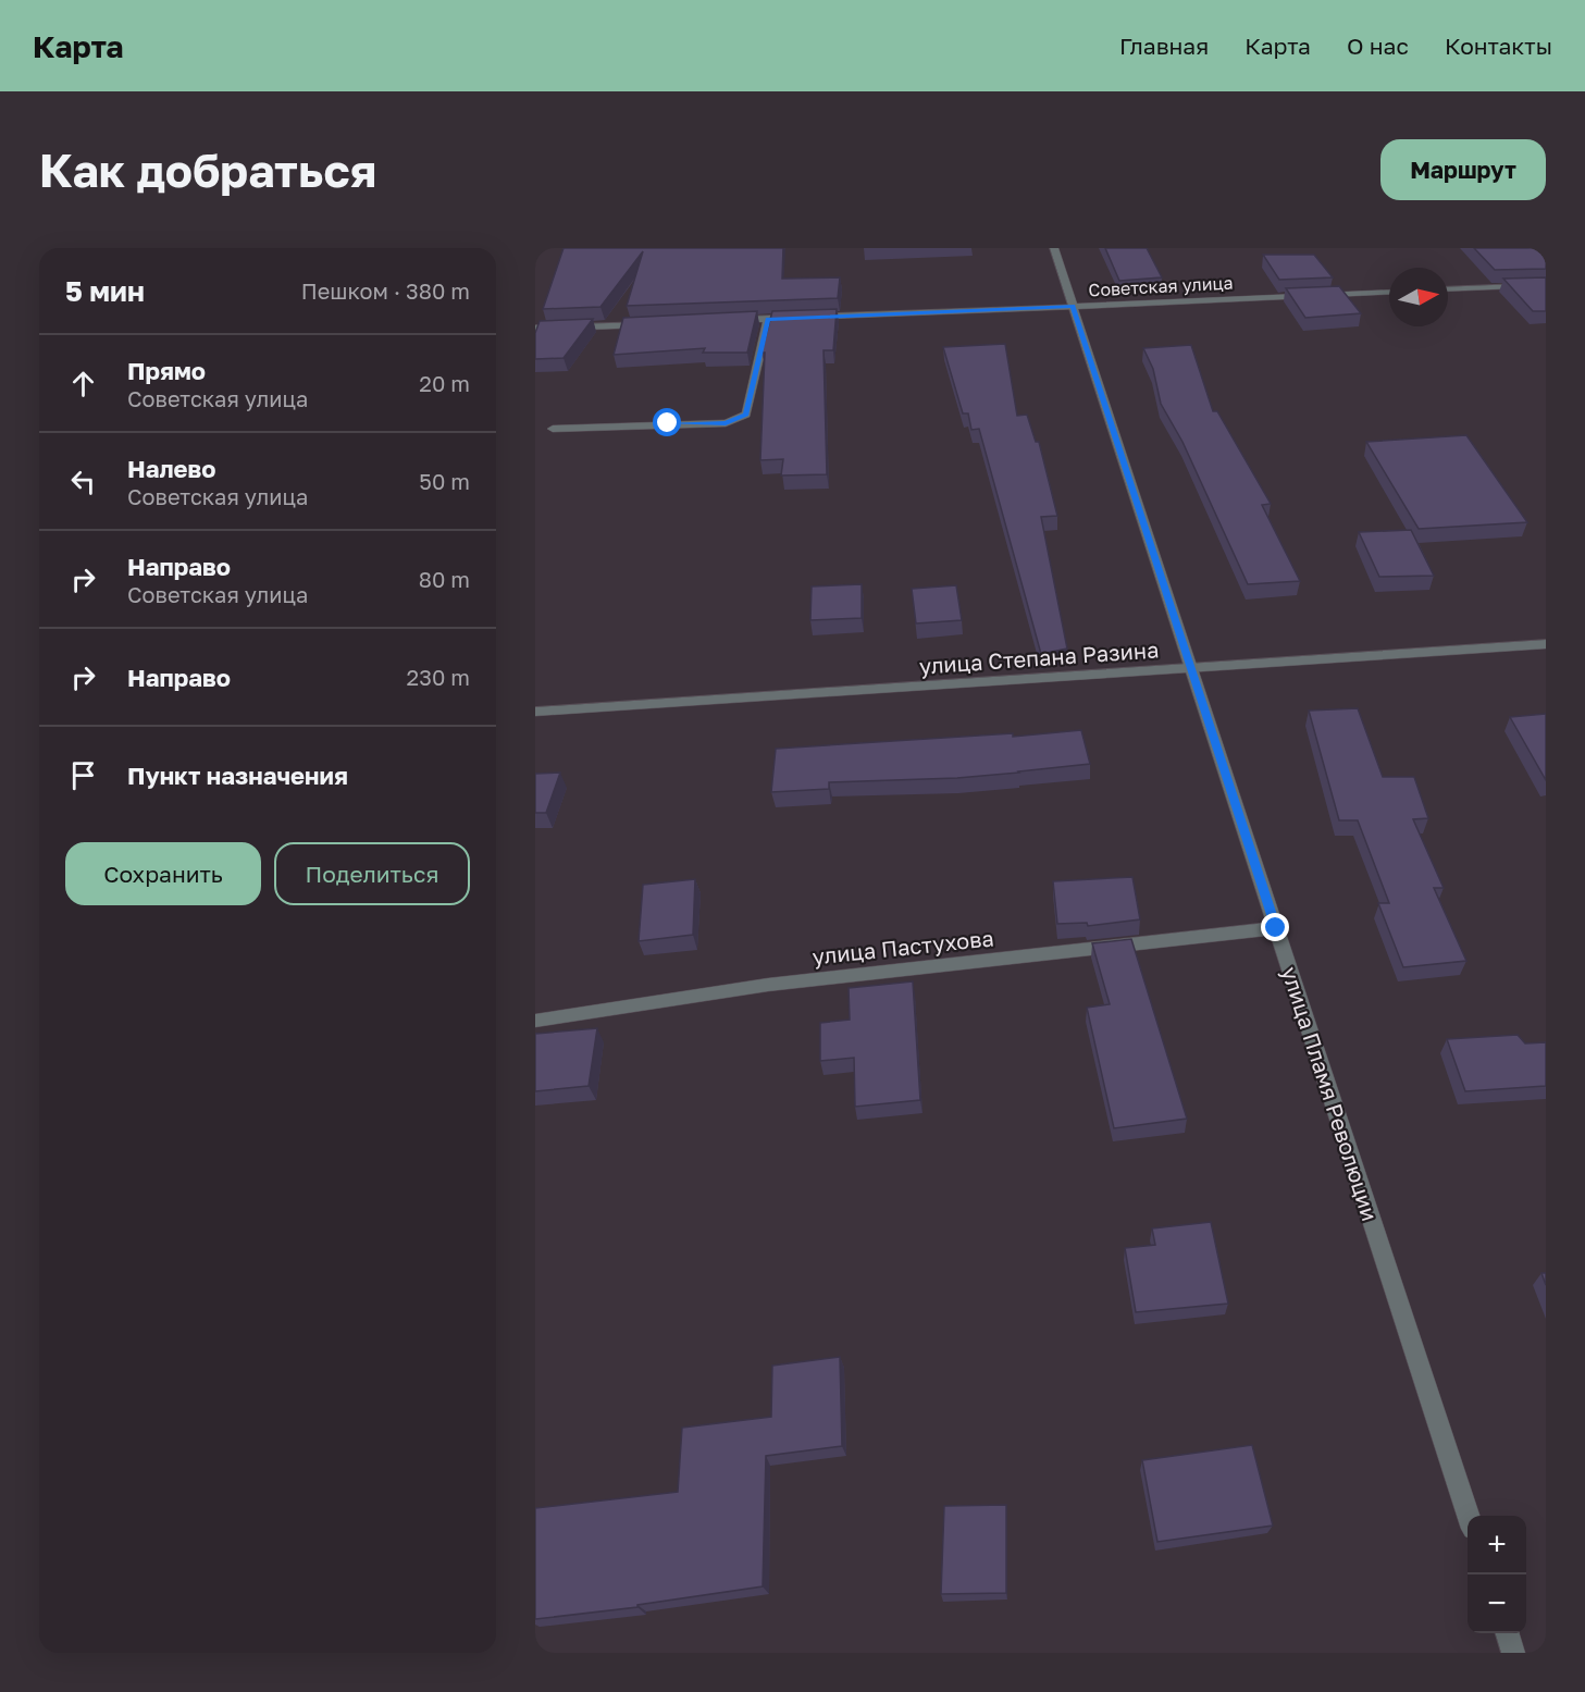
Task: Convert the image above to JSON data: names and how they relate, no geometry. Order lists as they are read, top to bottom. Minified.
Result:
{"streets":{"street":["Советская улица","улица Степана Разина","улица Пастухова","улица Пламя Революции"]},"crossings":[["Советская улица","улица Пламя Революции"],["улица Степана Разина","улица Пламя Революции"],["улица Пастухова","улица Пламя Революции"]],"north":"right","page":{"header":"Карта","nav":["Главная","Карта","О нас","Контакты"],"buttons":["Маршрут",["Сохранить","Поделиться"]],"title":"Как добраться","heading":["5 мин","Пешком · 380 m"],"list":[["Прямо","Советская улица","20 m"],["Налево","Советская улица","50 m"],["Направо","Советская улица","80 m"],["Направо","230 m"],"Пункт назначения"],"map_buttons":["+","−"]}}
